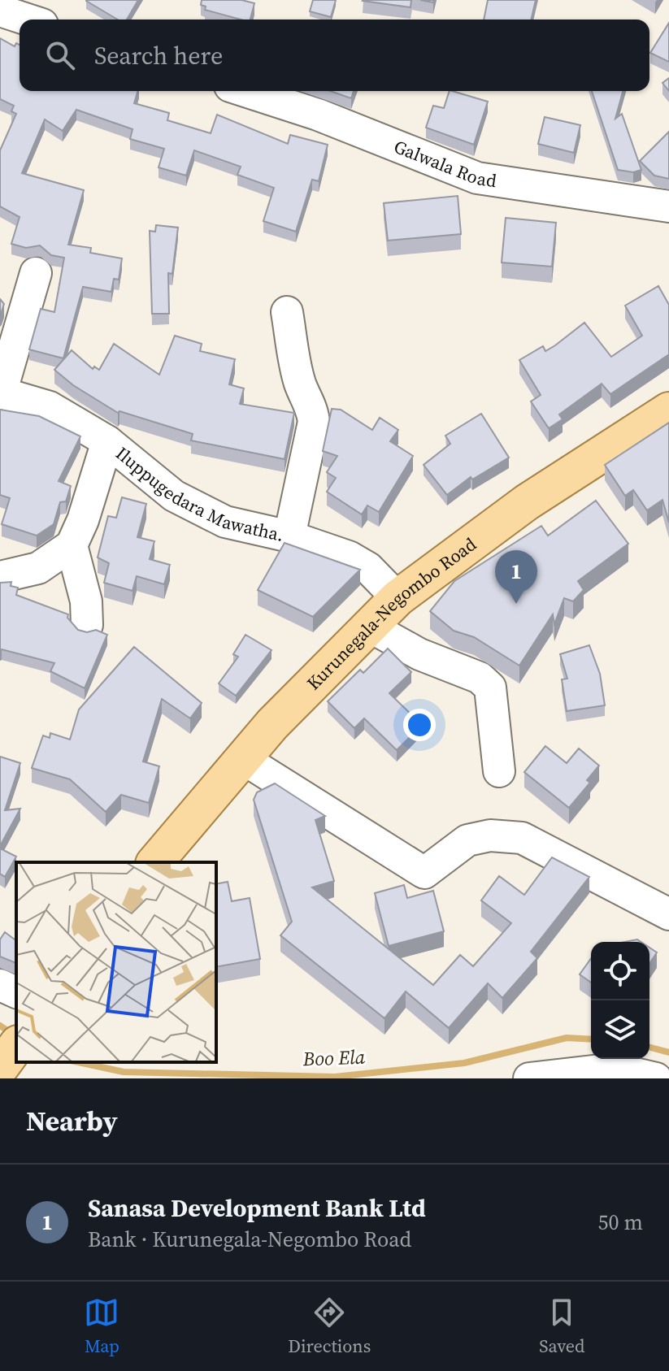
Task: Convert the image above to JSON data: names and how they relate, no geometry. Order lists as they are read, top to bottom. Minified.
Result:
{"streets":{"main road":["Kurunegala-Negombo Road"],"street":["Galwala Road","Iluppugedara Mawatha."]},"crossings":[["Iluppugedara Mawatha.","Kurunegala-Negombo Road"]],"water":["Boo Ela"],"page":{"search":"Search here","pins":"1","heading":"Nearby","list":[{"mark":"1","name":"Sanasa Development Bank Ltd","note":"Bank · Kurunegala-Negombo Road","value":"50 m"}],"nav":["Map","Directions","Saved"]}}
